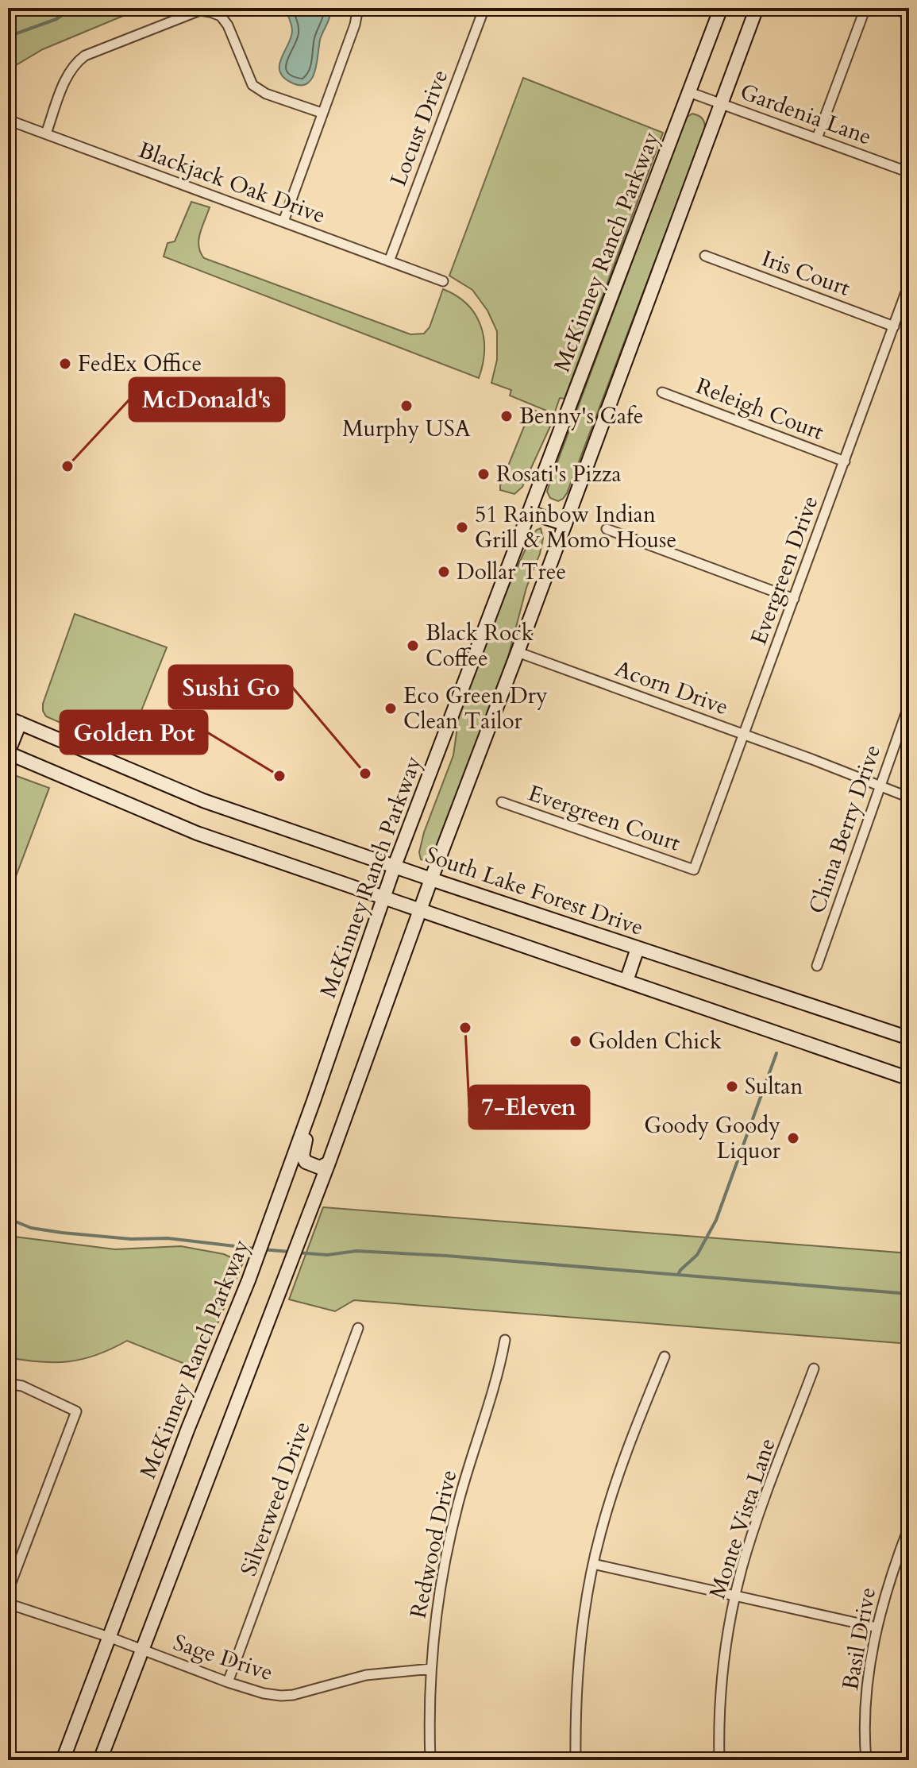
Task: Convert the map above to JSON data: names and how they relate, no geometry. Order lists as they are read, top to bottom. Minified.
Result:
{"streets":{"main road":["McKinney Ranch Parkway","South Lake Forest Drive"],"street":["Gardenia Lane","Locust Drive","Blackjack Oak Drive","Iris Court","Releigh Court","Evergreen Drive","Acorn Drive","Evergreen Court","China Berry Drive","Silverweed Drive","Monte Vista Lane","Redwood Drive","Basil Drive","Sage Drive"]},"crossings":[["Gardenia Lane","McKinney Ranch Parkway"],["Locust Drive","Blackjack Oak Drive"],["McKinney Ranch Parkway","South Lake Forest Drive"],["McKinney Ranch Parkway","Sage Drive"],["Iris Court","Evergreen Drive"],["Releigh Court","Evergreen Drive"],["Evergreen Drive","Acorn Drive"],["Evergreen Drive","Evergreen Court"],["Acorn Drive","China Berry Drive"],["Silverweed Drive","Sage Drive"],["Redwood Drive","Sage Drive"]],"places":["FedEx Office","Murphy USA","Benny's Cafe","McDonald's","Rosati's Pizza","51 Rainbow Indian Grill & Momo House","Dollar Tree","Black Rock Coffee","Eco Green Dry Clean Tailor","Sushi Go","Golden Pot","7-Eleven","Golden Chick","Sultan","Goody Goody Liquor"]}
